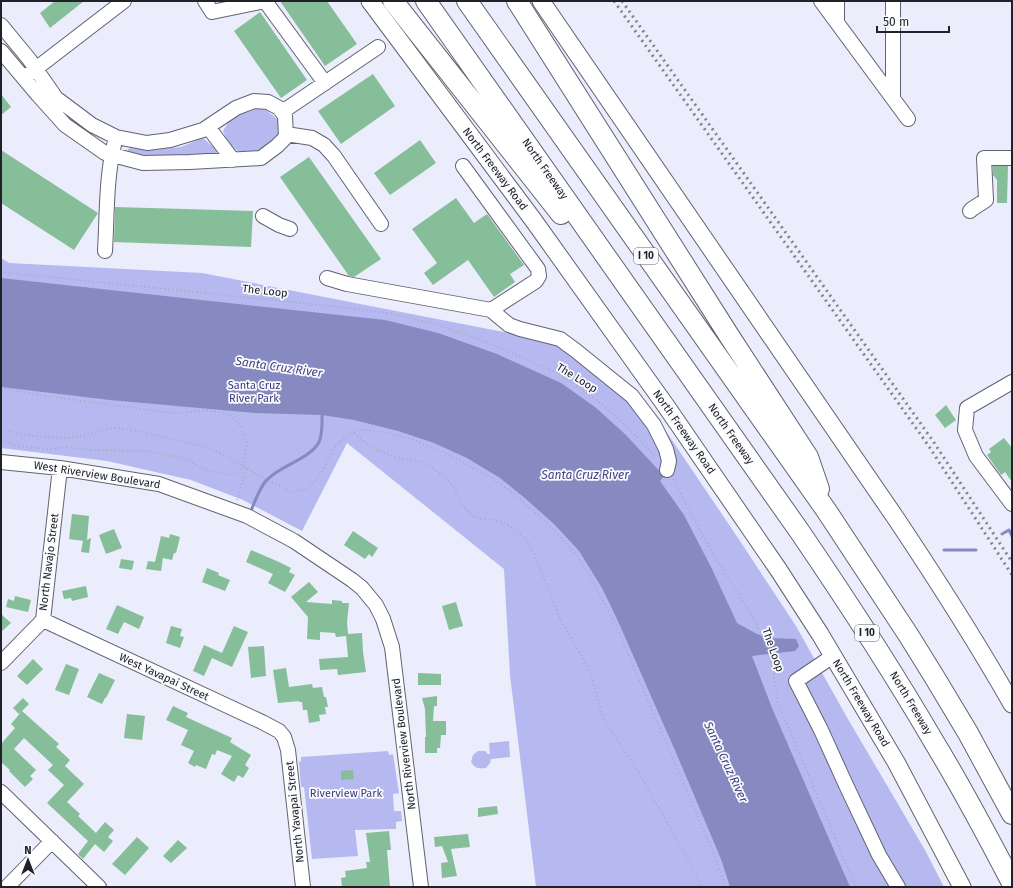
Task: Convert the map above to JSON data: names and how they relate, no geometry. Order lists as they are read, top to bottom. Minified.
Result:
{"streets":{"highway":["North Freeway","I 10"],"main road":["North Freeway Road"],"street":["West Riverview Boulevard","North Navajo Street","West Yavapai Street","North Riverview Boulevard","North Yavapai Street"],"path":["The Loop"]},"crossings":[["West Riverview Boulevard","North Navajo Street"],["West Riverview Boulevard","North Riverview Boulevard"],["North Navajo Street","West Yavapai Street"],["West Yavapai Street","North Yavapai Street"]],"water":["Santa Cruz River"],"parks":["Santa Cruz River Park","Riverview Park"],"scale_bar":"50 m","north":"top"}
